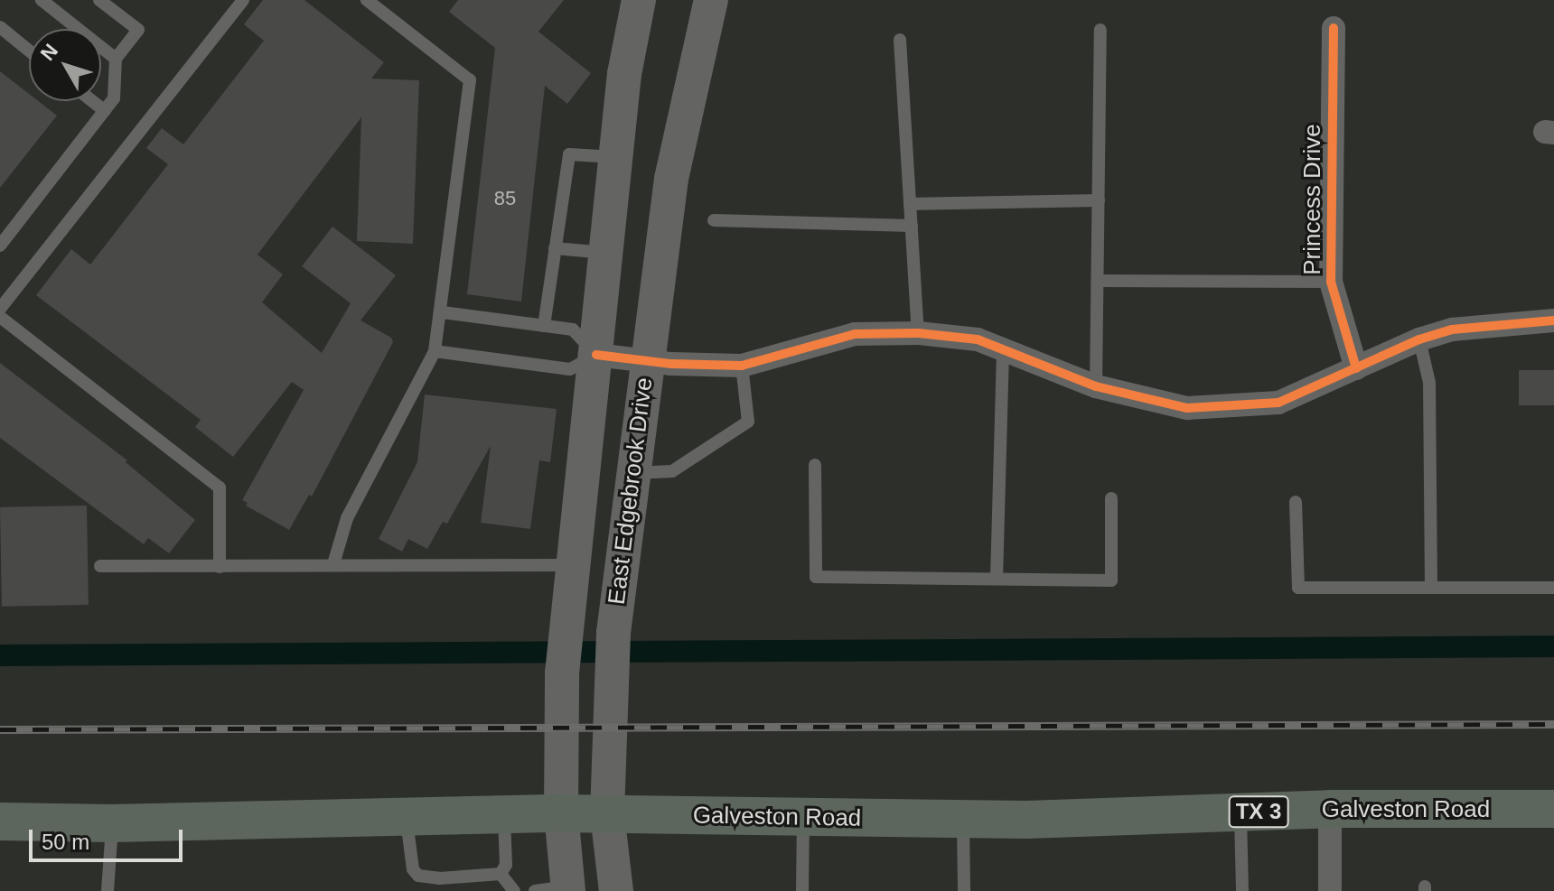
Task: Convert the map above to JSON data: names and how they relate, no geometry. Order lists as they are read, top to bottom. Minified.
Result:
{"streets":{"main road":["East Edgebrook Drive","Galveston Road","TX 3"],"street":["Princess Drive"]},"crossings":[["East Edgebrook Drive","Galveston Road"]],"house_numbers":["85"],"scale_bar":"50 m","north":"top left"}
